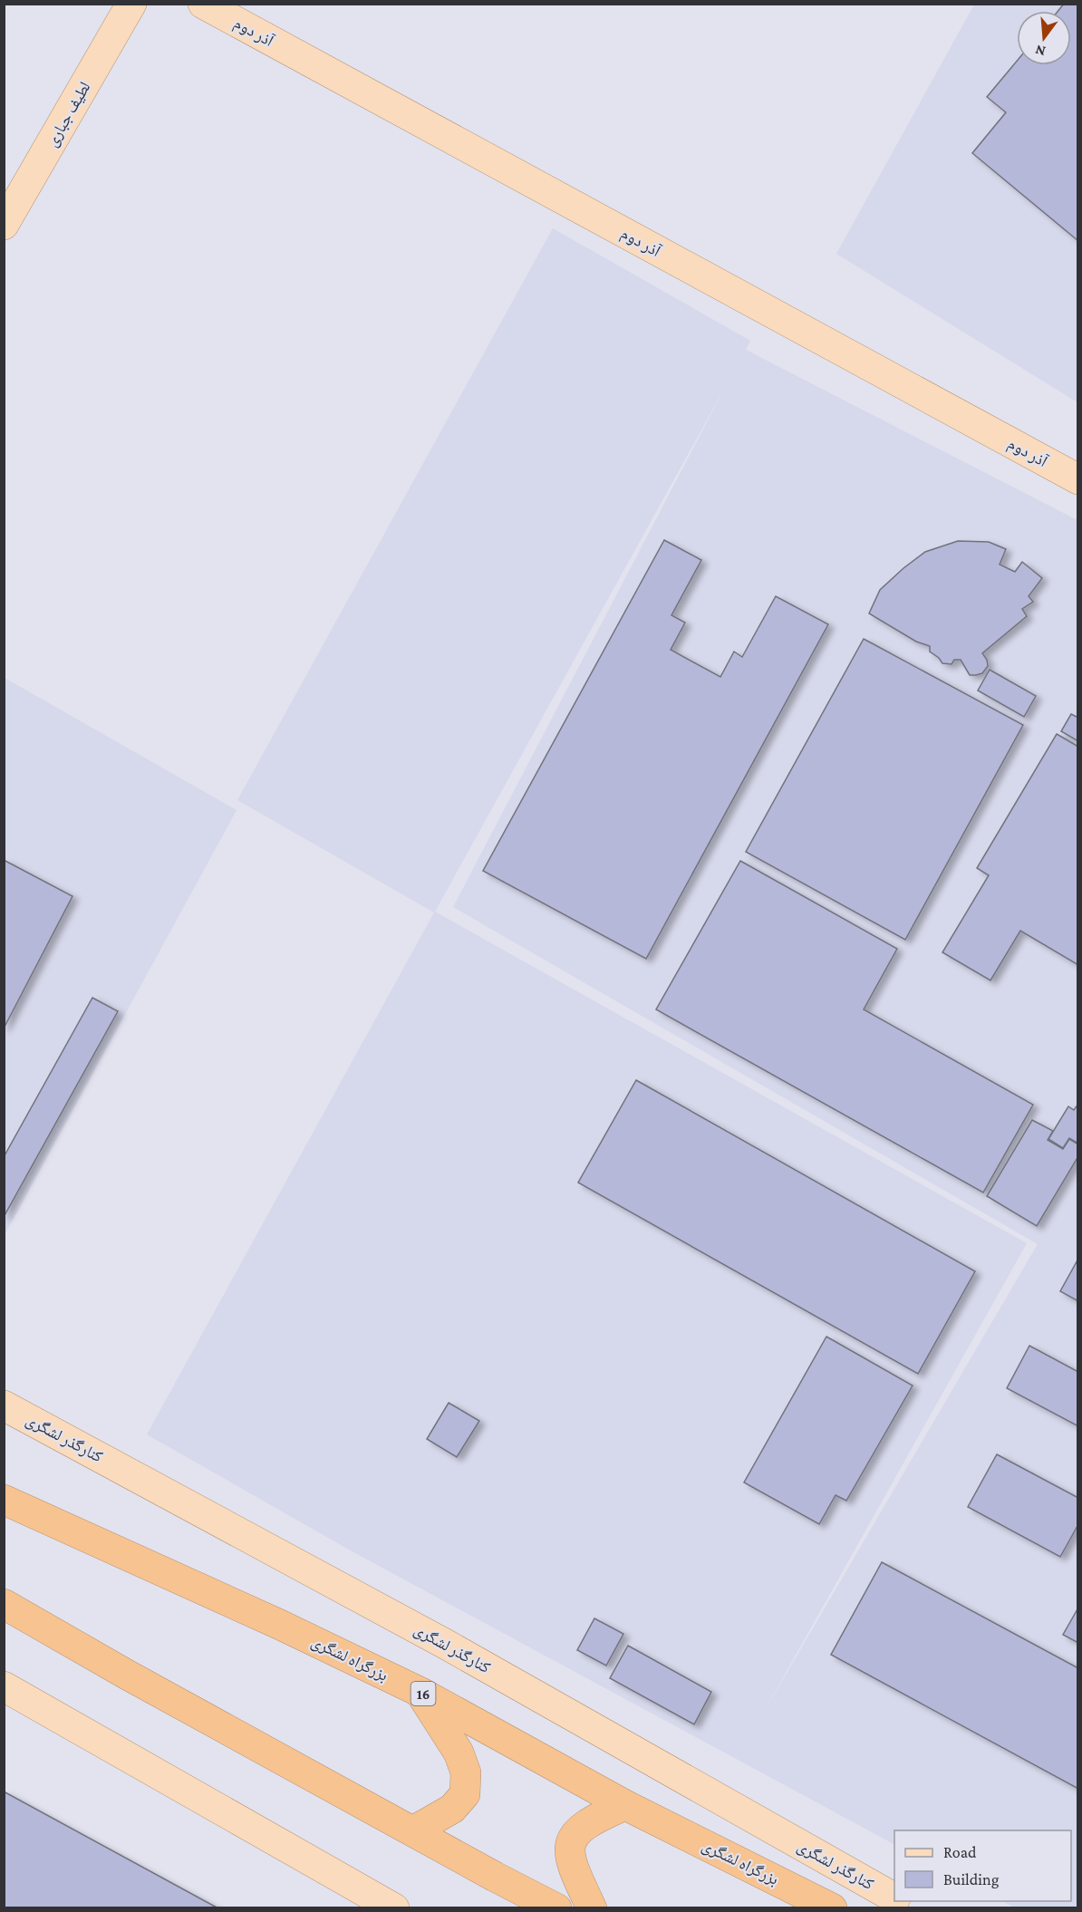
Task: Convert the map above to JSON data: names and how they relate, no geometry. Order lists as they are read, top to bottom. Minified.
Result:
{"streets":{"highway":["بزرگراه لشگری","16"],"main road":["آذر دوم","لطیف جباری","کنارگذر لشگری"]},"legend":["Road","Building"],"north":"bottom"}
